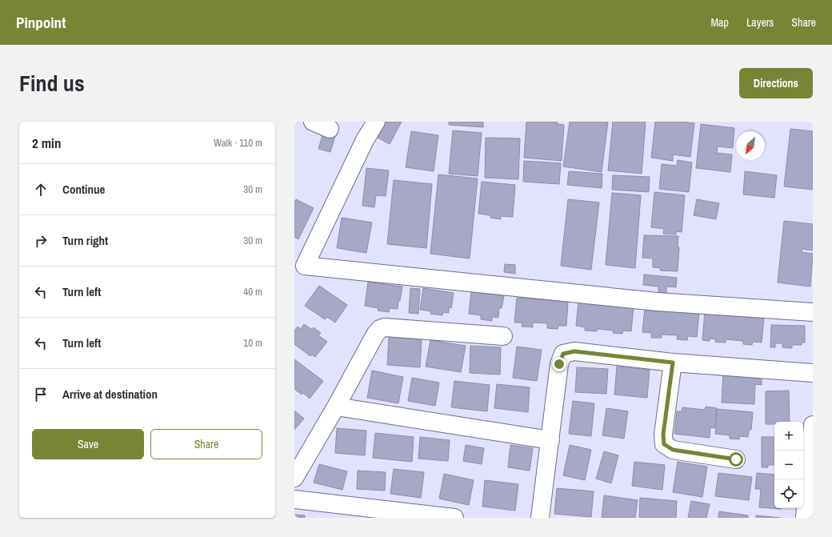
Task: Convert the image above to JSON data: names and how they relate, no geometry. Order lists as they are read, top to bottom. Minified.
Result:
{"north":"bottom left","page":{"header":"Pinpoint","nav":["Map","Layers","Share"],"title":"Find us","buttons":["Directions",["Save","Share"]],"heading":["2 min","Walk · 110 m"],"list":[["Continue","30 m"],["Turn right","30 m"],["Turn left","40 m"],["Turn left","10 m"],"Arrive at destination"],"map_buttons":["+","−"]}}
